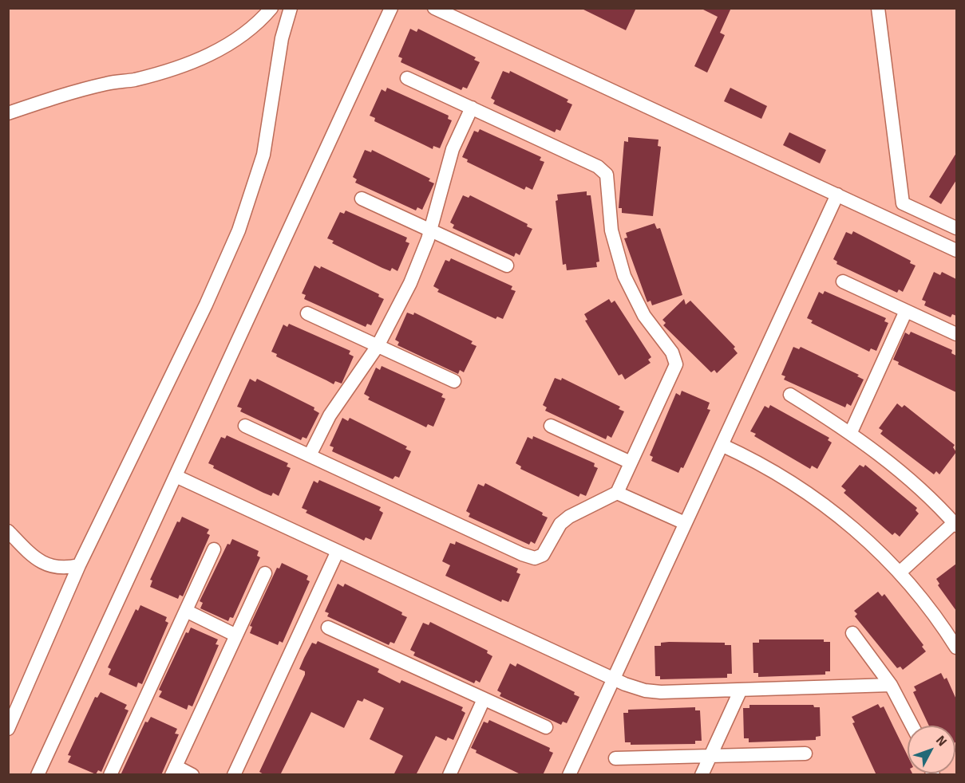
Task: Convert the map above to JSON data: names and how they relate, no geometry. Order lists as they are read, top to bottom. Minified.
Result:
{"north":"top right"}
